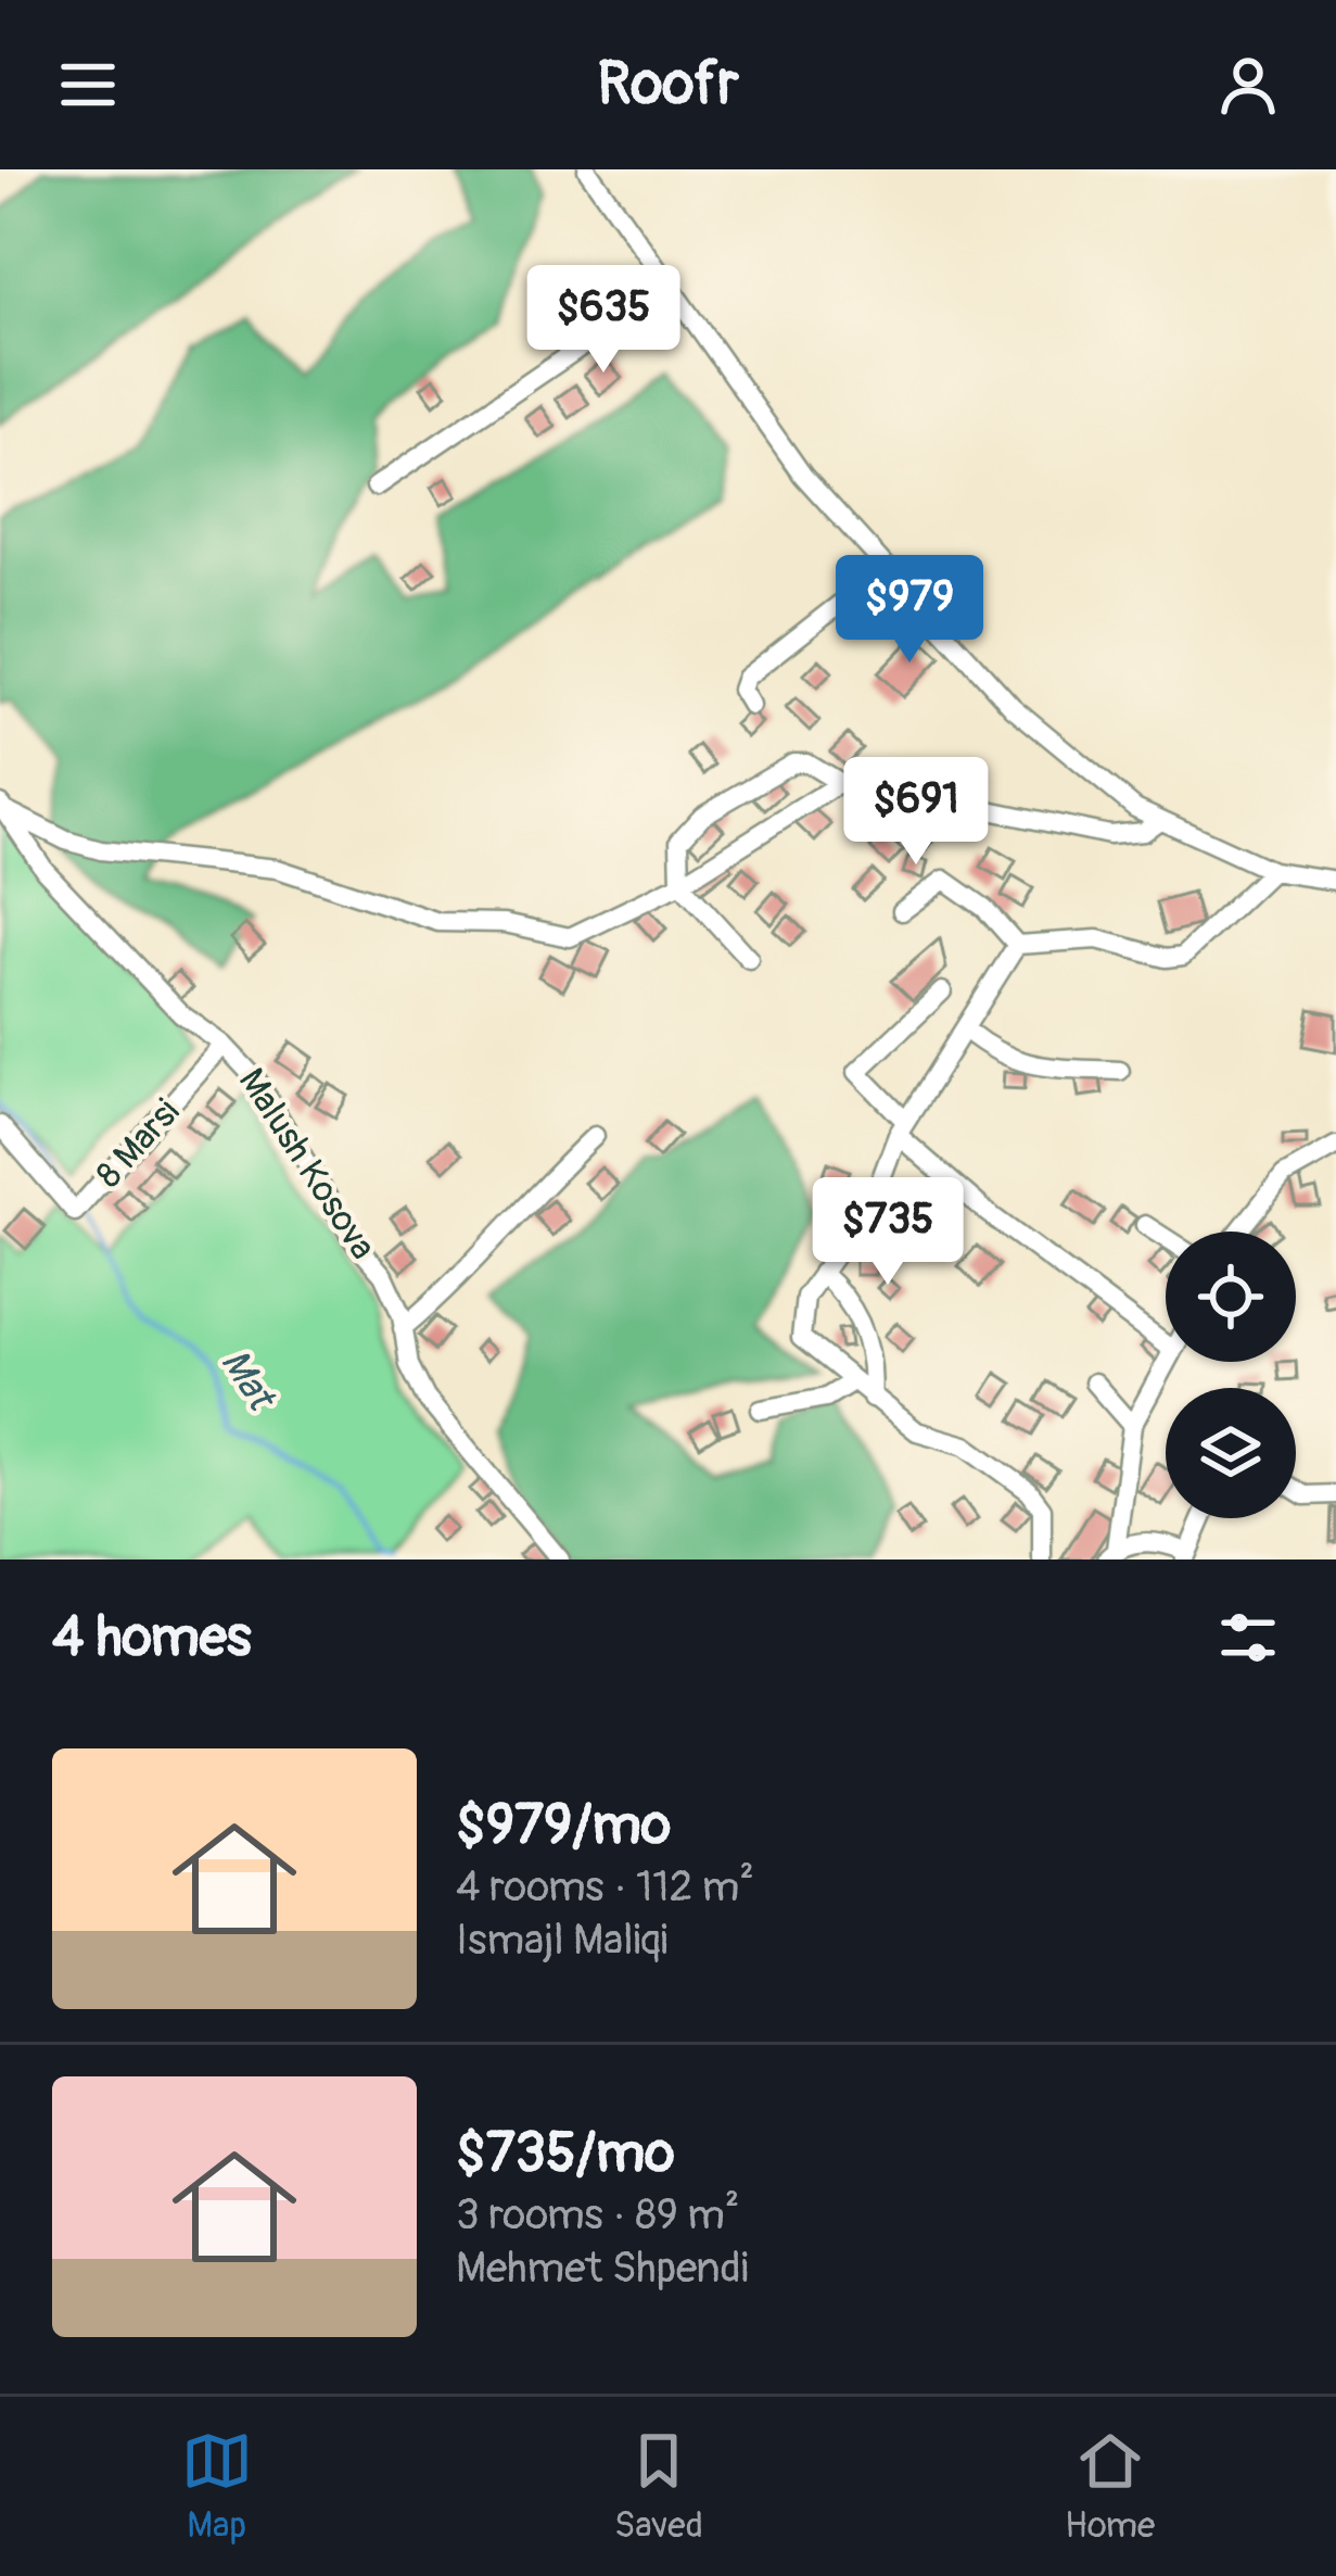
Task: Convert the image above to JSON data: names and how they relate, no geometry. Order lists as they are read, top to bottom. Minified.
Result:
{"streets":{"street":["8 Marsi","Malush Kosova"]},"crossings":[["8 Marsi","Malush Kosova"]],"water":["Mat"],"page":{"header":"Roofr","price":["$635","$979","$691","$735"],"heading":"4 homes","list":[{"name":"$979/mo","note":"4 rooms · 112 m² · Ismajl Maliqi"},{"name":"$735/mo","note":"3 rooms · 89 m² · Mehmet Shpendi"}],"tabs":["Map","Saved","Home"]}}
